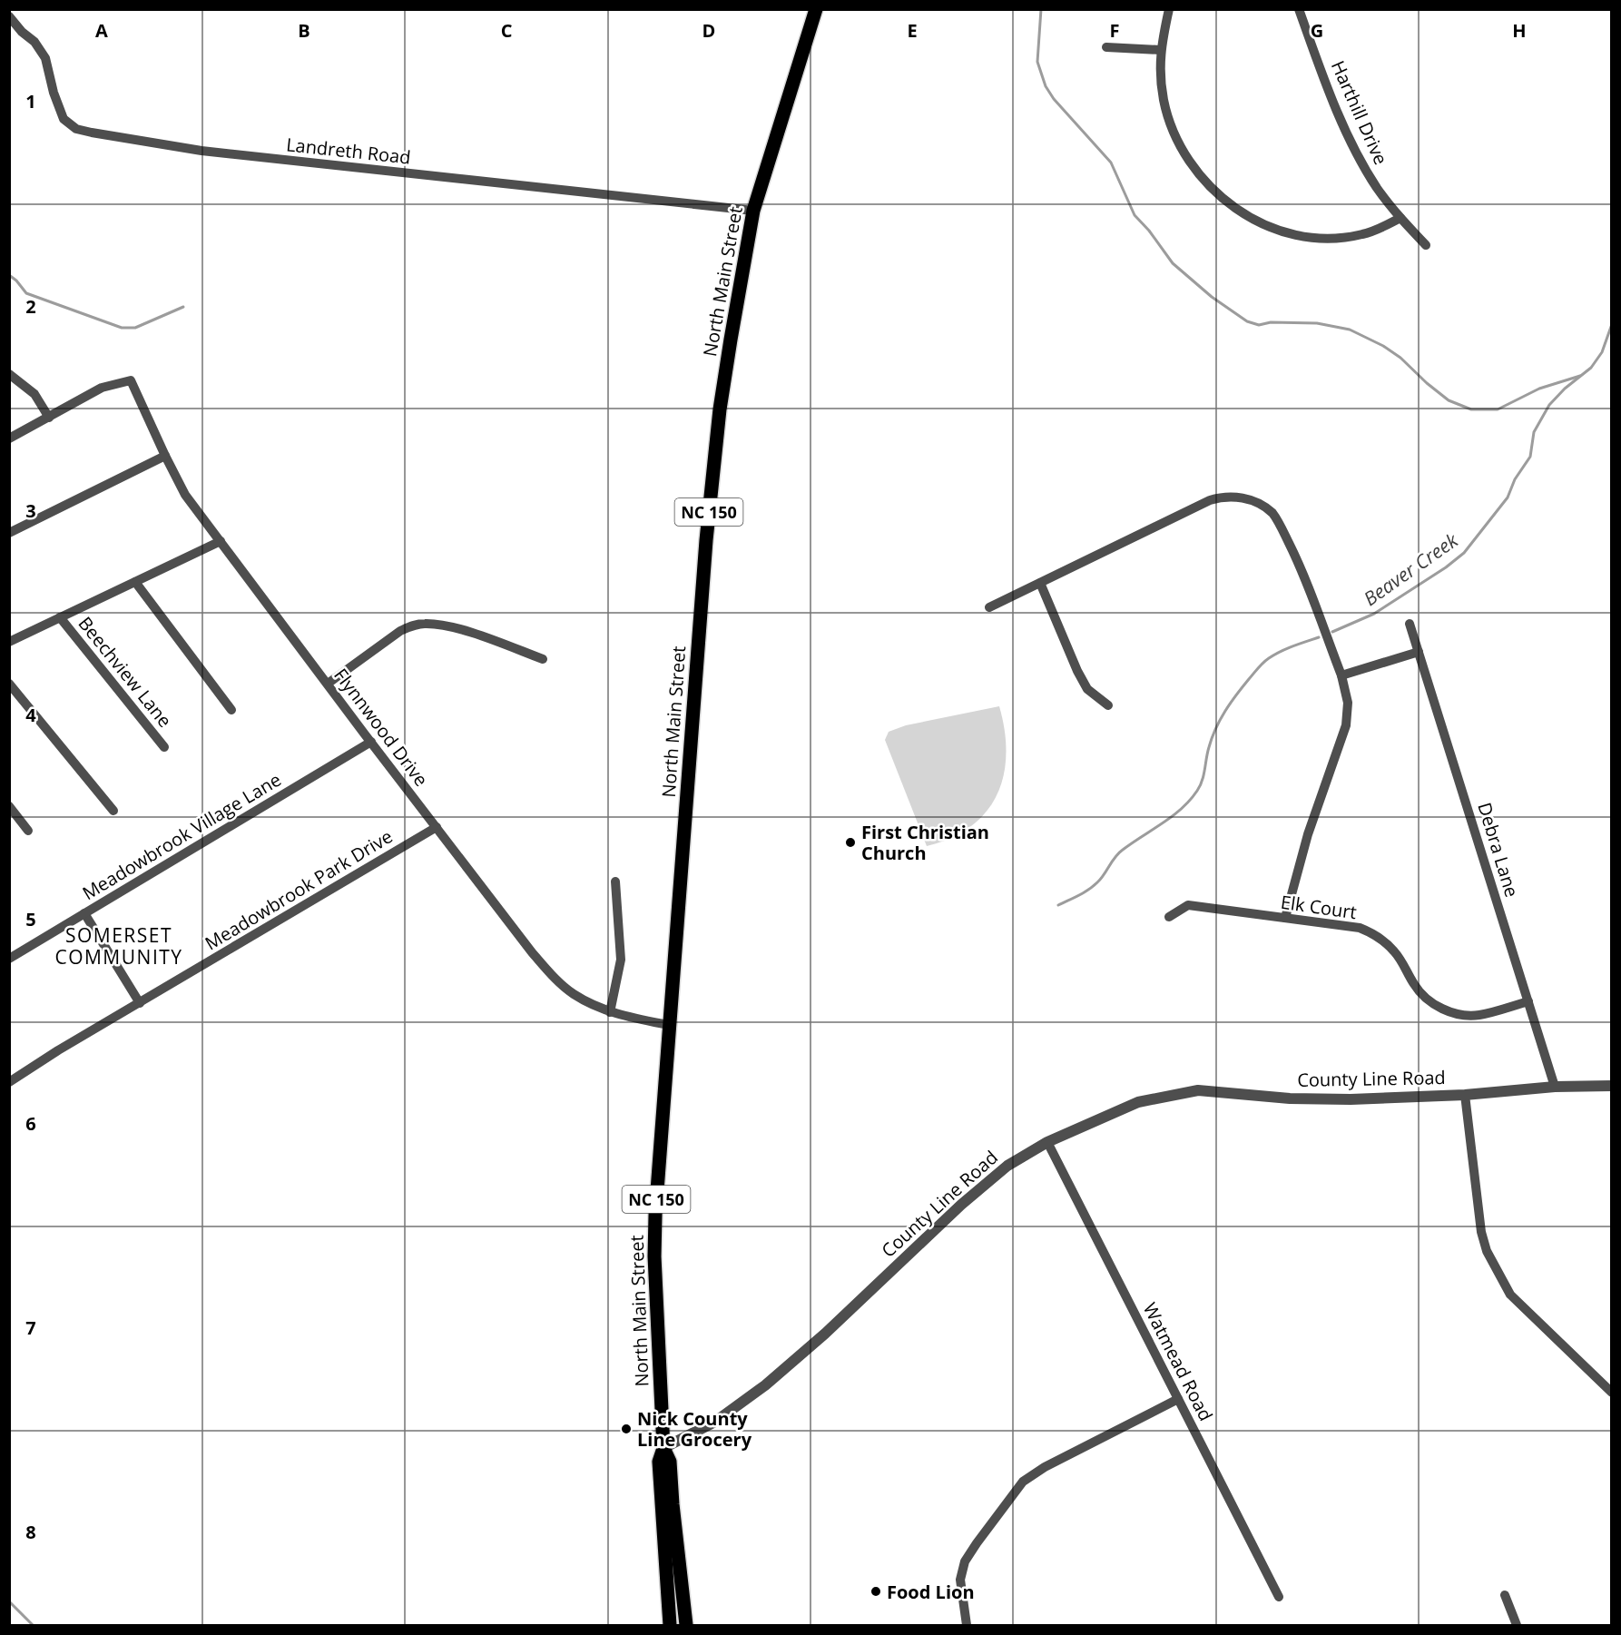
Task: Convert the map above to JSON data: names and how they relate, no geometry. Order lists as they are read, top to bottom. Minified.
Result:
{"streets":{"main road":["North Main Street","NC 150"],"street":["Harthill Drive","Landreth Road","Beechview Lane","Flynnwood Drive","Meadowbrook Village Lane","Debra Lane","Meadowbrook Park Drive","Elk Court","County Line Road","Watmead Road"]},"crossings":[["Landreth Road","North Main Street"],["North Main Street","Flynnwood Drive"],["North Main Street","County Line Road"],["Flynnwood Drive","Meadowbrook Village Lane"],["Flynnwood Drive","Meadowbrook Park Drive"],["Debra Lane","Elk Court"],["Debra Lane","County Line Road"],["County Line Road","Watmead Road"]],"districts":["SOMERSET COMMUNITY"],"water":["Beaver Creek"],"places":["First Christian Church","Nick County Line Grocery","Food Lion"],"grid":{"columns":["A","B","C","D","E","F","G","H"],"rows":["1","2","3","4","5","6","7","8"]}}
